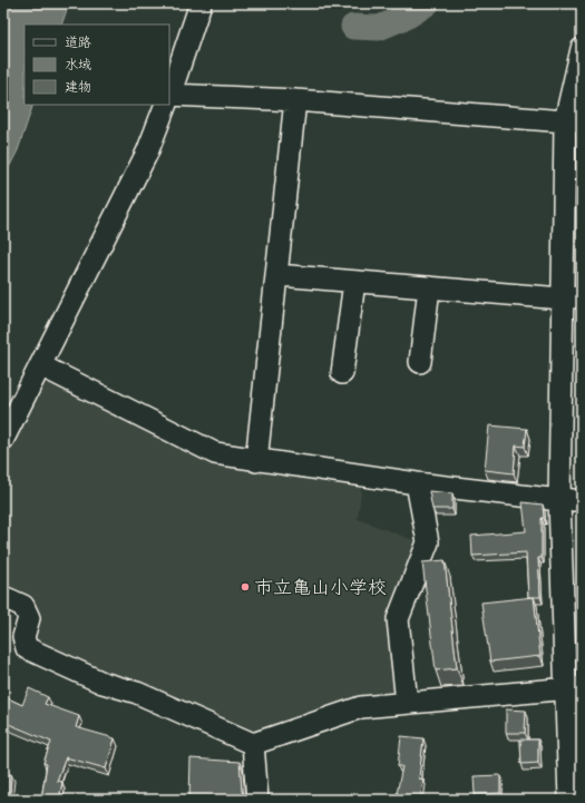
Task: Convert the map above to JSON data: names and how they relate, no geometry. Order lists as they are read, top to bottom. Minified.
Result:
{"places":["市立亀山小学校"],"legend":["道路","水域","建物"]}
